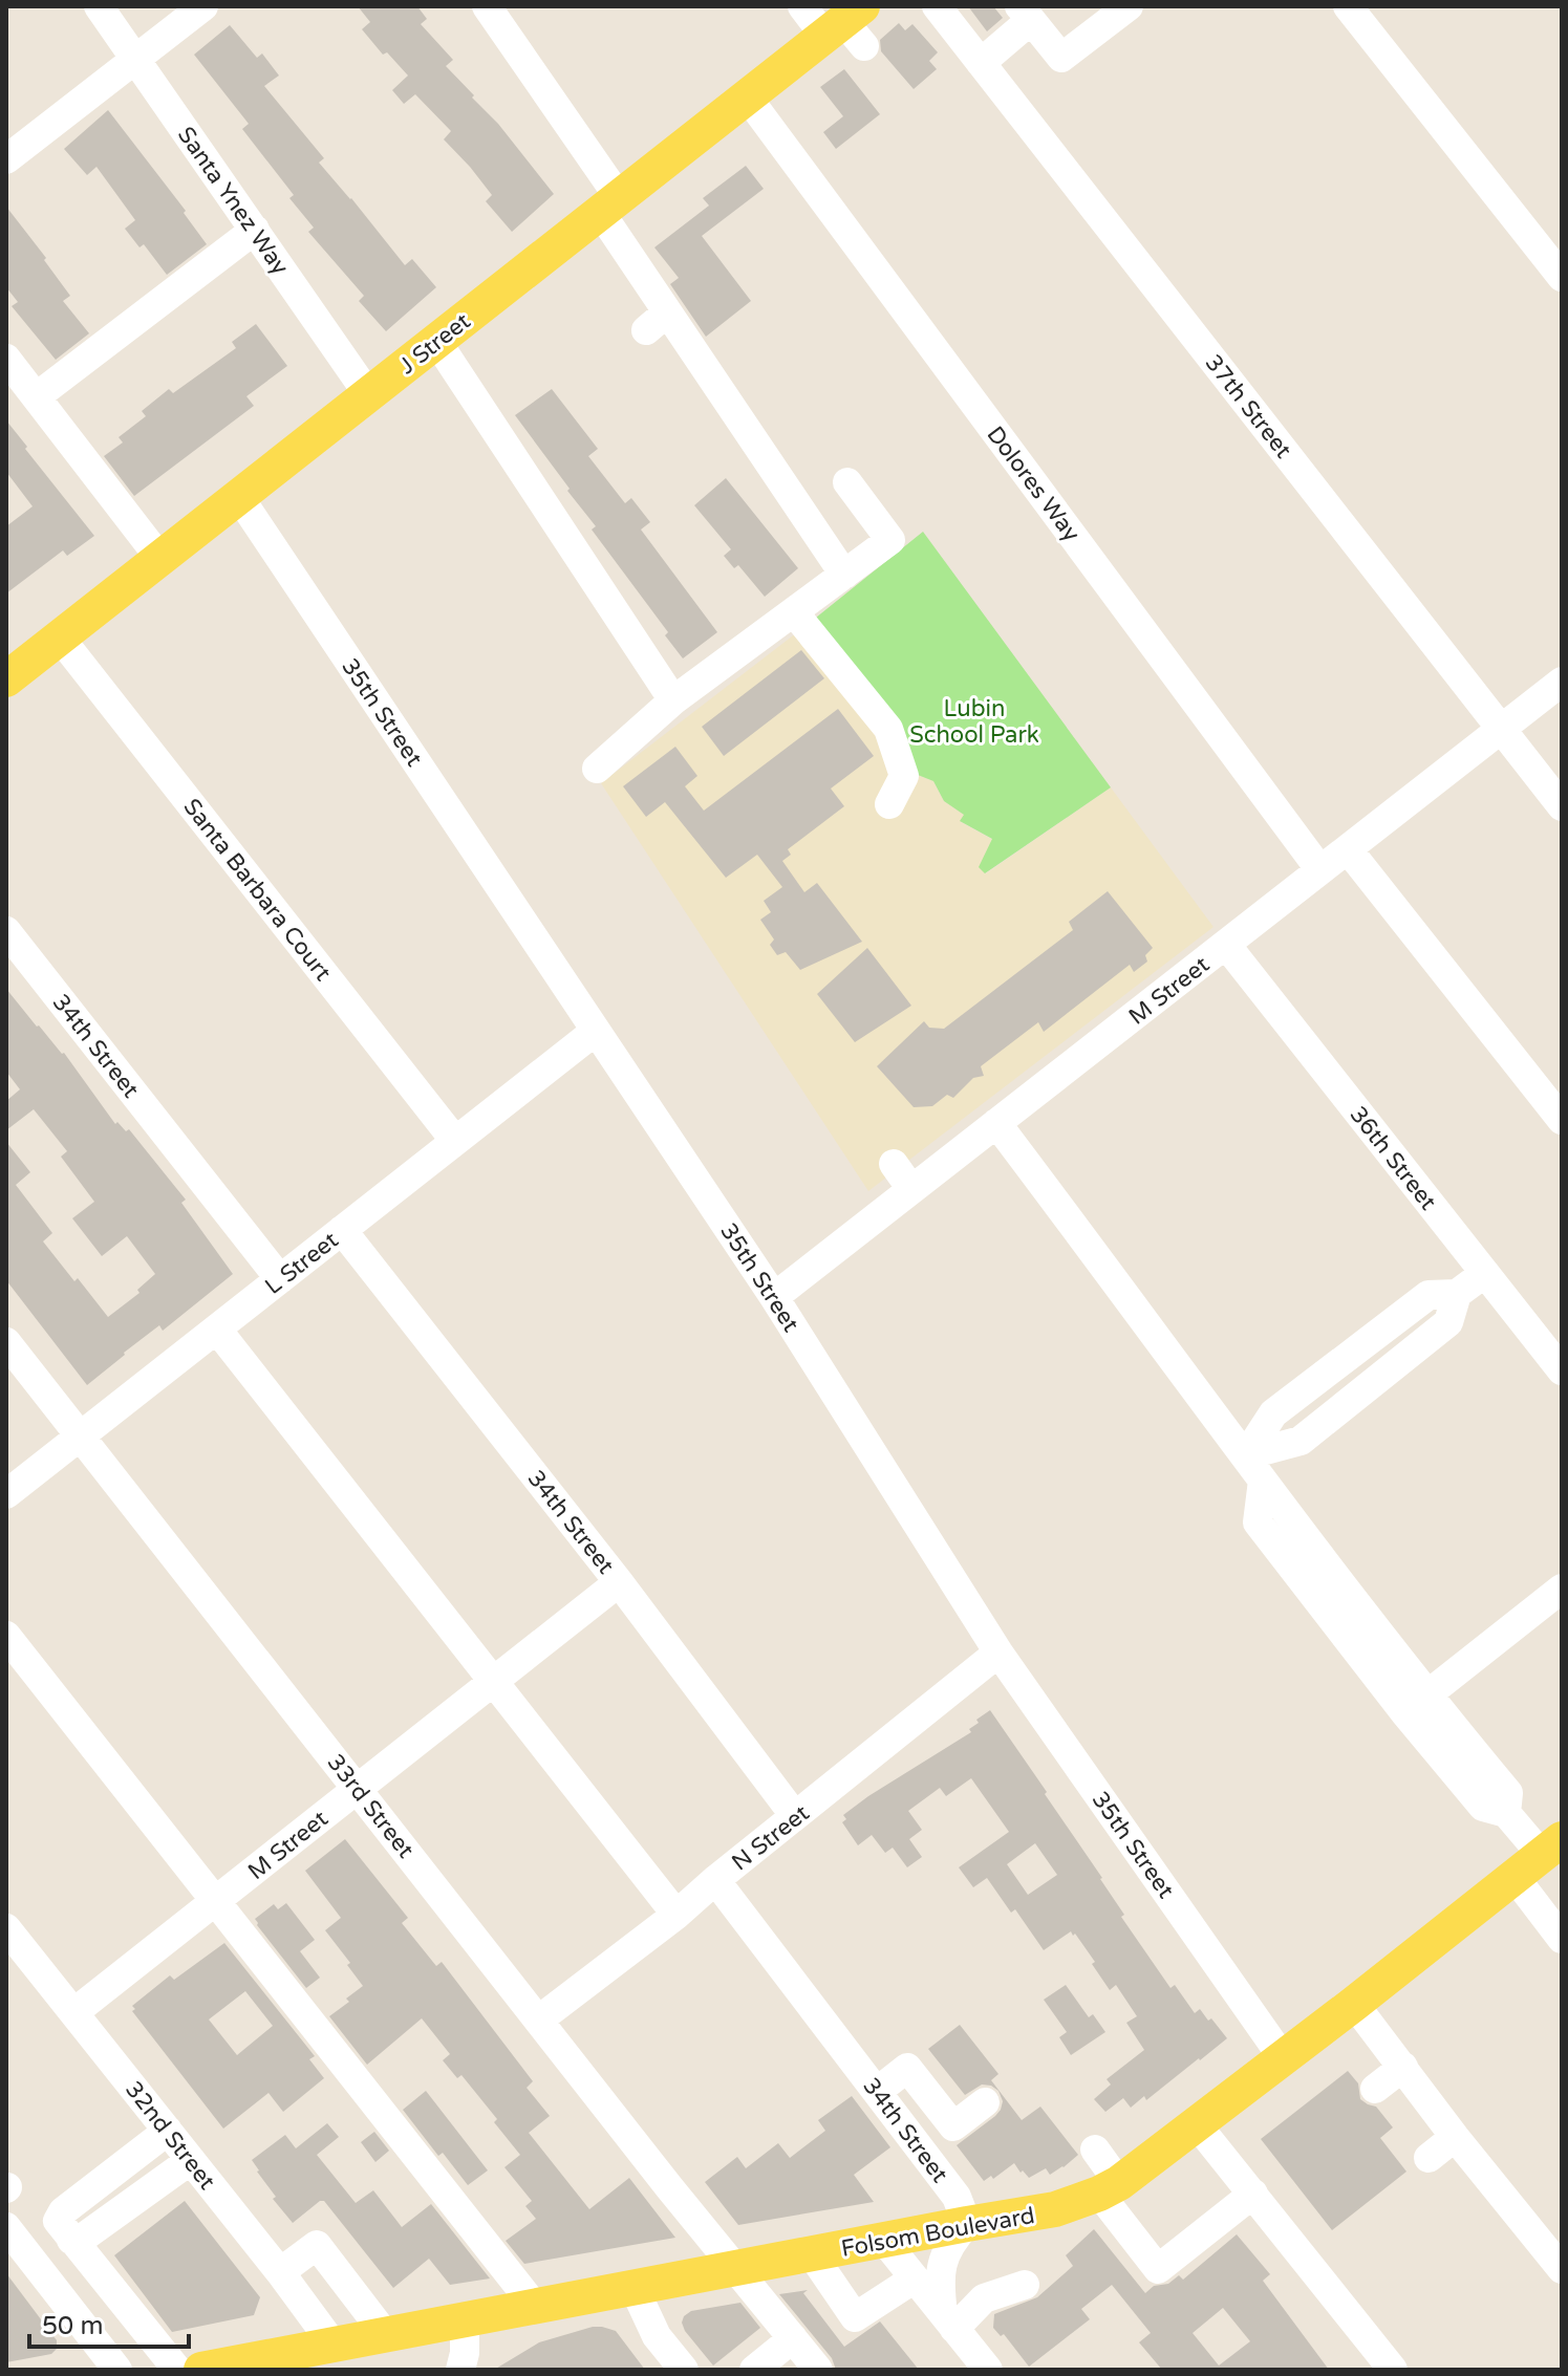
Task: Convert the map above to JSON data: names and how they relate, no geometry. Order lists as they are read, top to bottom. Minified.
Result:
{"streets":{"main road":["J Street","Folsom Boulevard"],"street":["Santa Ynez Way","37th Street","Dolores Way","35th Street","Santa Barbara Court","M Street","34th Street","36th Street","L Street","33rd Street","N Street","32nd Street"]},"crossings":[["Santa Ynez Way","J Street"],["J Street","Dolores Way"],["J Street","35th Street"],["J Street","Santa Barbara Court"],["37th Street","M Street"],["Dolores Way","M Street"],["35th Street","M Street"],["35th Street","L Street"],["35th Street","N Street"],["35th Street","Folsom Boulevard"],["Santa Barbara Court","L Street"],["M Street","34th Street"],["M Street","36th Street"],["M Street","33rd Street"],["M Street","32nd Street"],["34th Street","L Street"],["34th Street","N Street"],["34th Street","Folsom Boulevard"],["L Street","33rd Street"],["33rd Street","N Street"],["33rd Street","Folsom Boulevard"],["32nd Street","Folsom Boulevard"]],"parks":["Lubin School Park"],"scale_bar":"50 m"}
